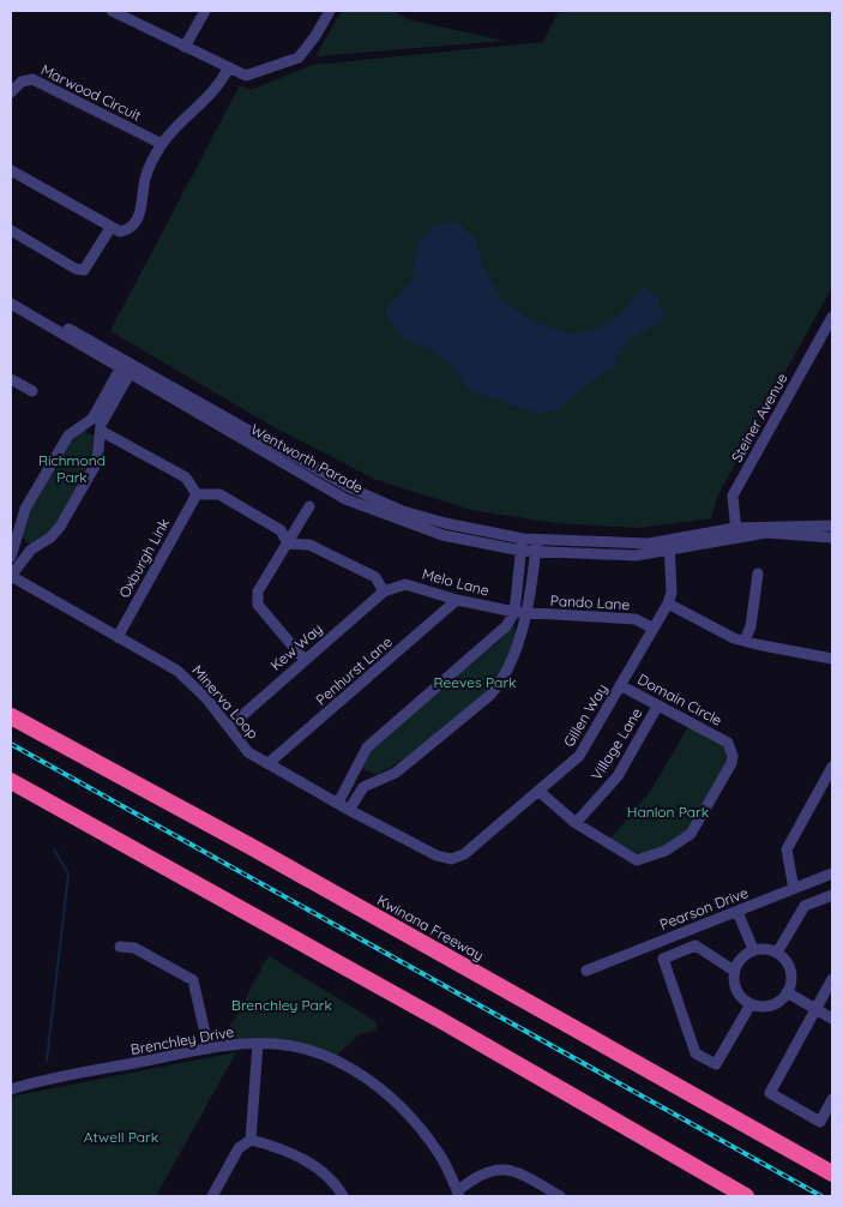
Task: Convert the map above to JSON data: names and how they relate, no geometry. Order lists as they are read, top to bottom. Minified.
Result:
{"streets":{"highway":["Kwinana Freeway"],"street":["Marwood Circuit","Steiner Avenue","Wentworth Parade","Oxburgh Link","Melo Lane","Pando Lane","Kew Way","Penhurst Lane","Domain Circle","Minerva Loop","Gillen Way","Village Lane","Pearson Drive","Brenchley Drive"]},"crossings":[["Steiner Avenue","Wentworth Parade"],["Wentworth Parade","Gillen Way"],["Oxburgh Link","Minerva Loop"],["Melo Lane","Pando Lane"],["Melo Lane","Kew Way"],["Melo Lane","Penhurst Lane"],["Pando Lane","Gillen Way"],["Kew Way","Minerva Loop"],["Penhurst Lane","Minerva Loop"],["Domain Circle","Gillen Way"],["Domain Circle","Village Lane"],["Minerva Loop","Gillen Way"]],"parks":["Richmond Park","Reeves Park","Hanlon Park","Brenchley Park","Atwell Park"]}
